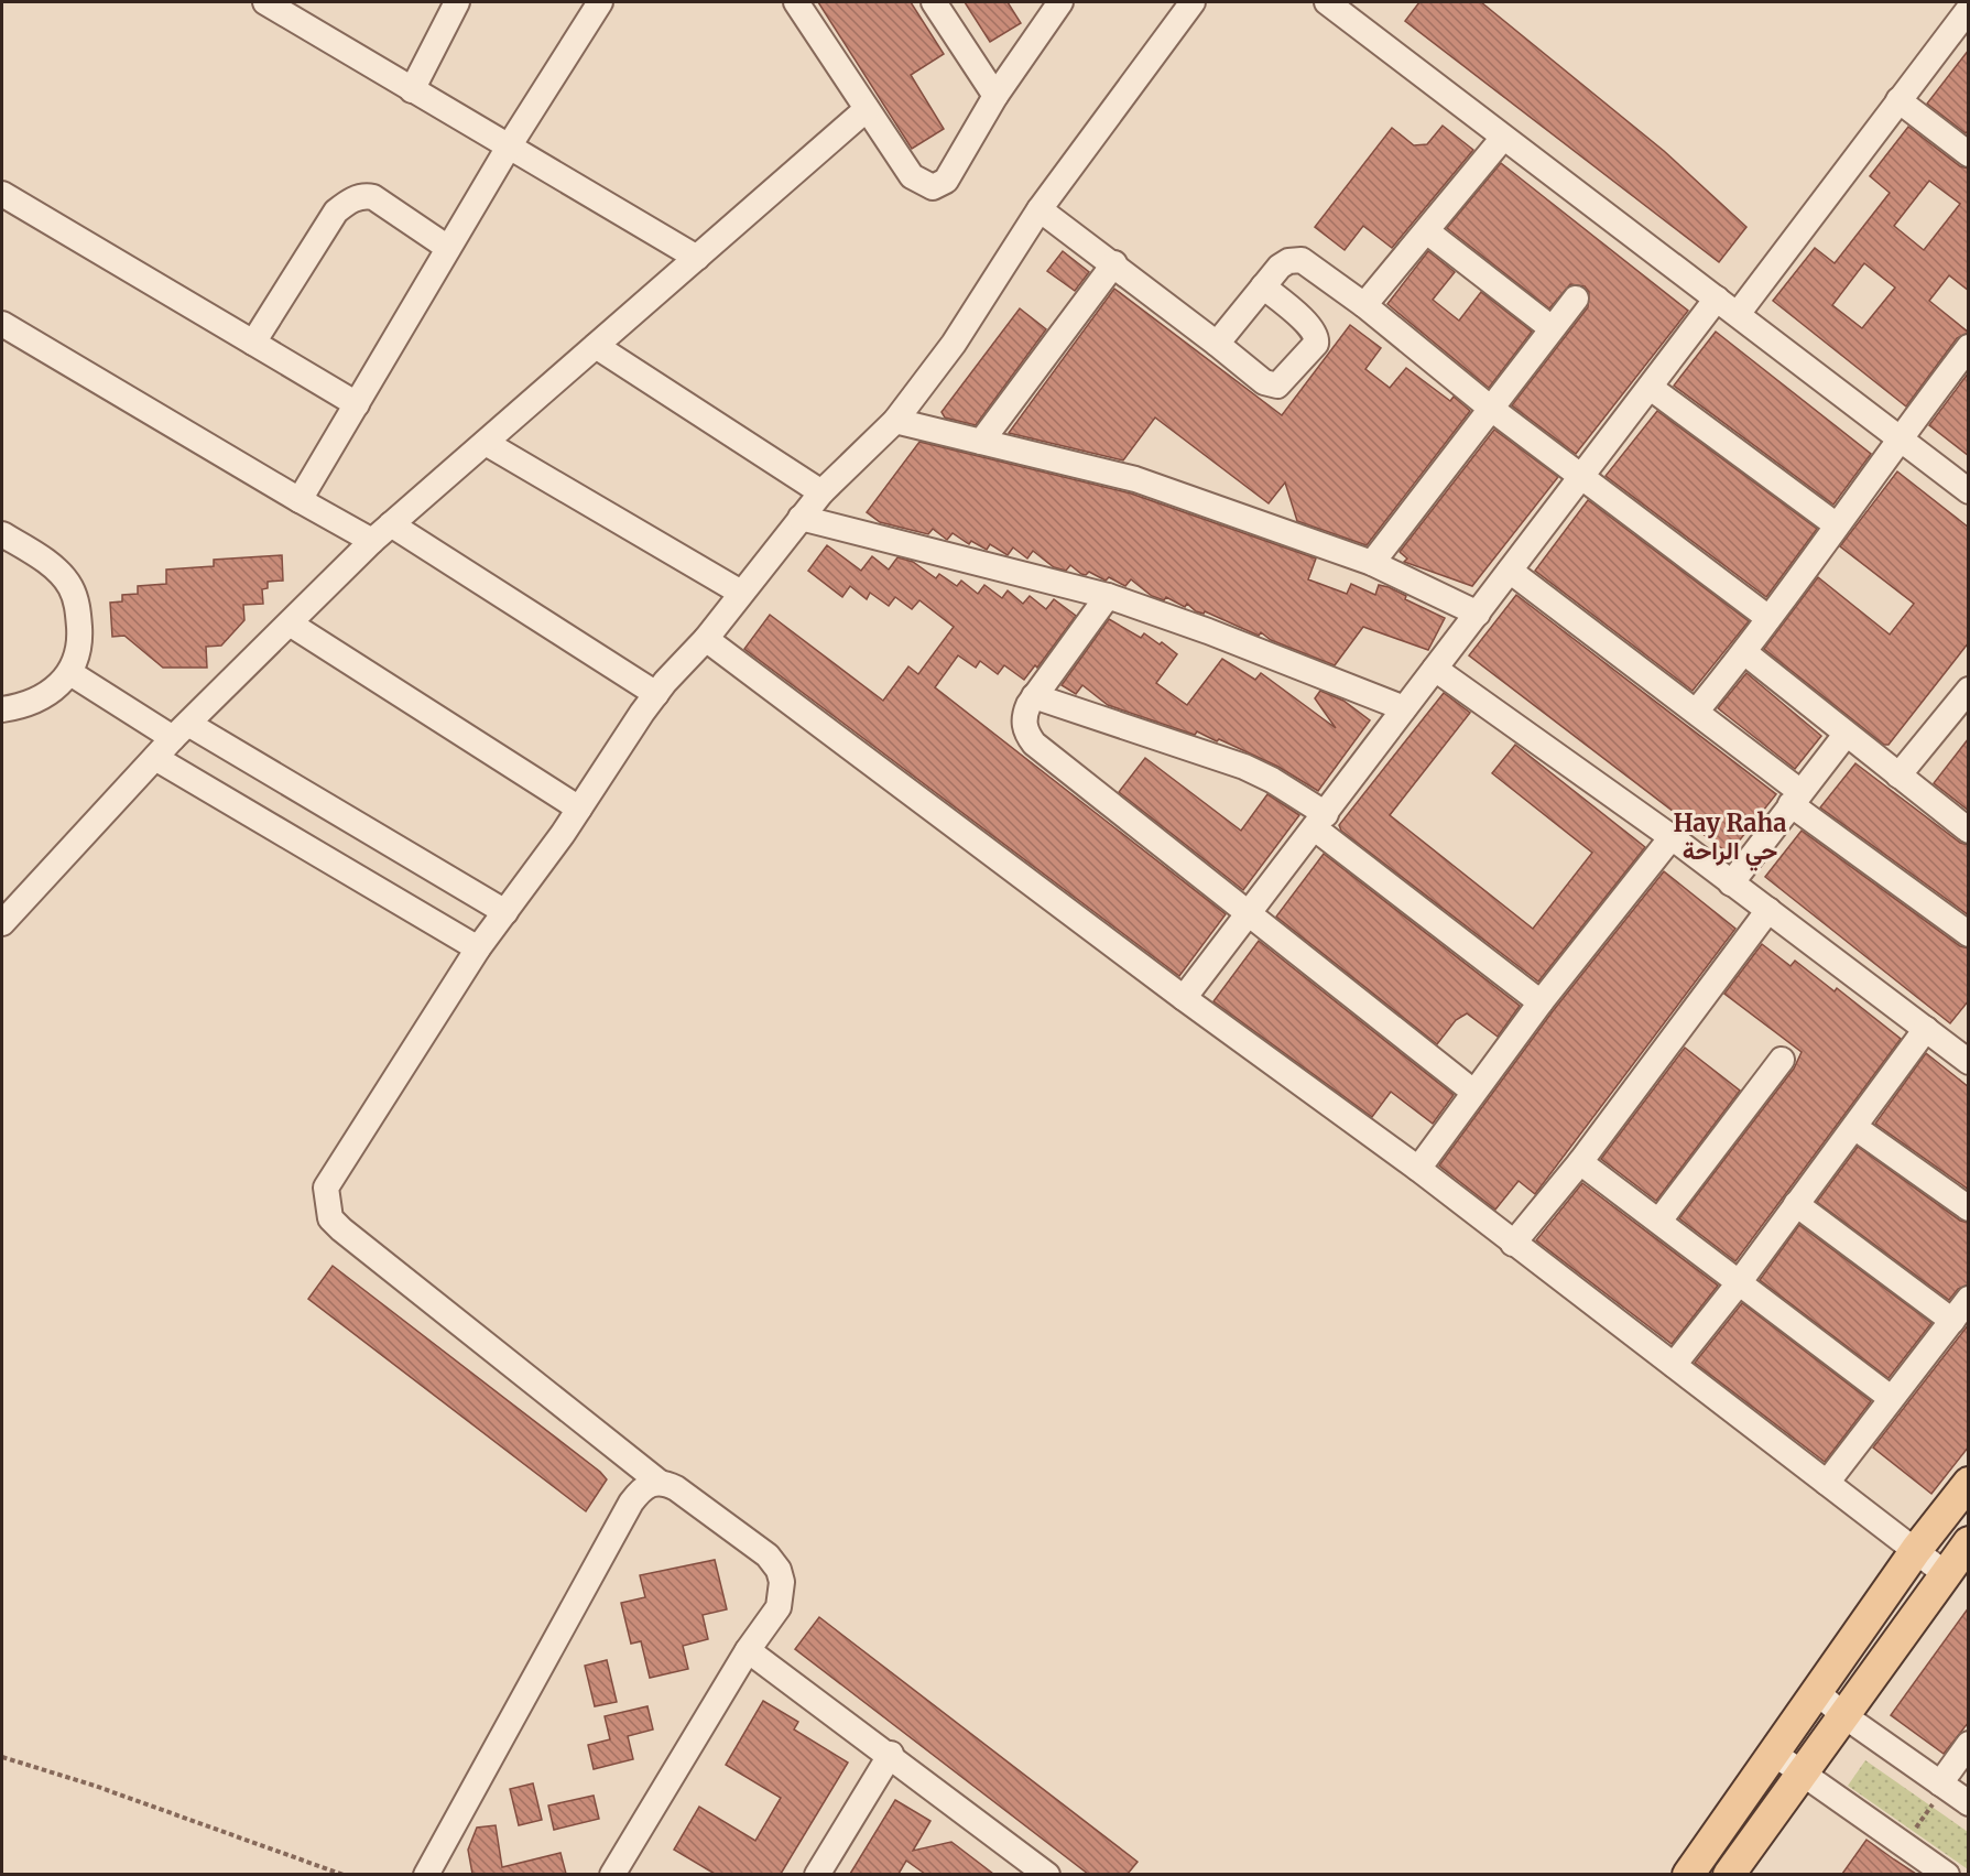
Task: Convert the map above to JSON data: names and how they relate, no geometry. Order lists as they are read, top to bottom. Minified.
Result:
{"districts":["Hay Raha حي الراحة"]}
